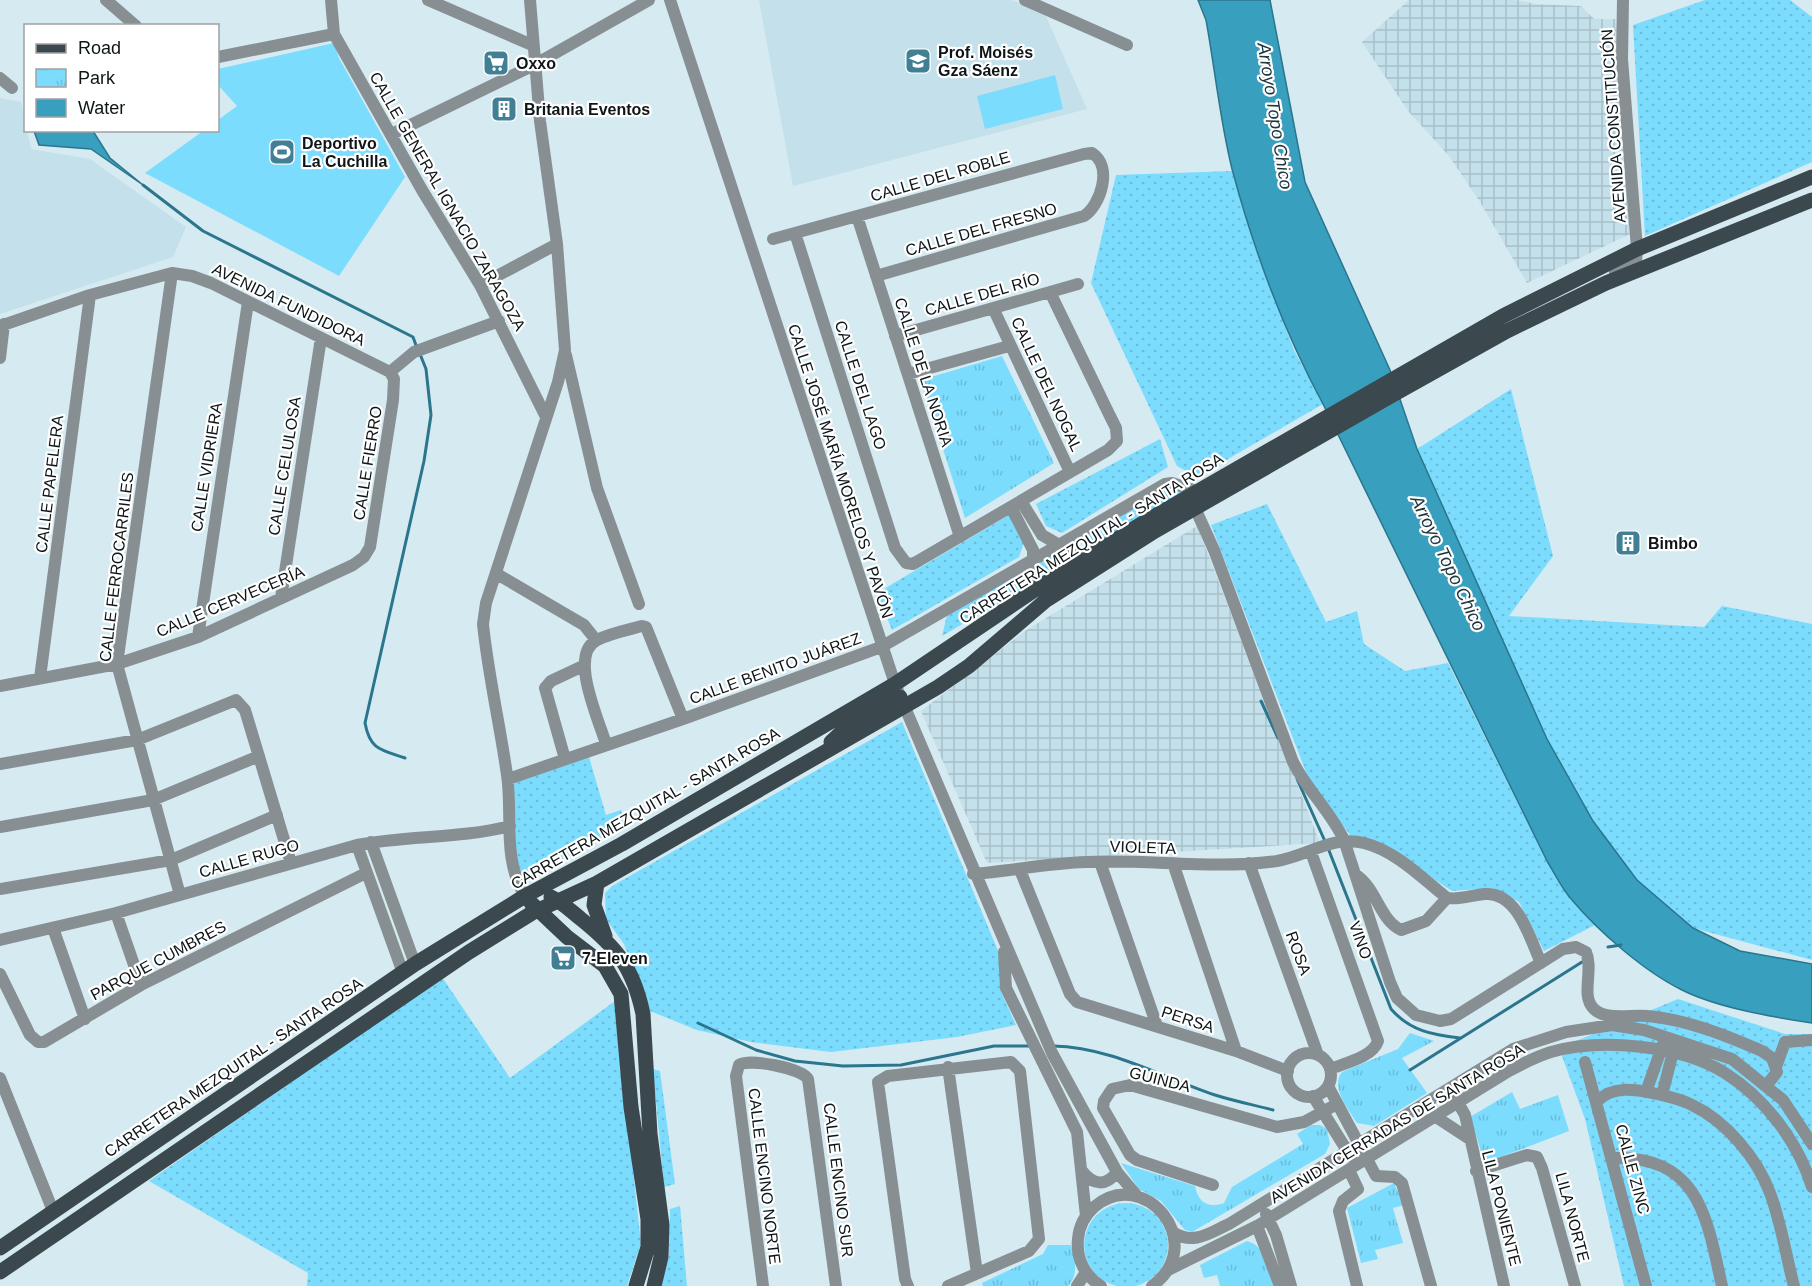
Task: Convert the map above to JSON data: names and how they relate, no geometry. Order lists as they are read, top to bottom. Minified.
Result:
{"streets":{"main road":["CARRETERA MEZQUITAL - SANTA ROSA"],"street":["AVENIDA CONSTITUCIÓN","CALLE DEL ROBLE","CALLE GENERAL IGNACIO ZARAGOZA","CALLE DEL FRESNO","CALLE DEL RÍO","AVENIDA FUNDIDORA","CALLE DE LA NORIA","CALLE DEL NOGAL","CALLE DEL LAGO","CALLE FIERRO","CALLE CELULOSA","CALLE VIDRIERA","CALLE JOSÉ MARÍA MORELOS Y PAVÓN","CALLE PAPELERA","CALLE FERROCARRILES","CALLE CERVECERÍA","CALLE BENITO JUÁREZ","VIOLETA","CALLE RUGO","VINO","ROSA","PARQUE CUMBRES","PERSA","GUINDA","AVENIDA CERRADAS DE SANTA ROSA","CALLE ZINC","CALLE ENCINO NORTE","CALLE ENCINO SUR","LILA PONIENTE","LILA NORTE"]},"crossings":[["CALLE DEL ROBLE","CALLE DEL FRESNO"],["CALLE DEL ROBLE","CALLE DE LA NORIA"],["CALLE DEL ROBLE","CALLE DEL LAGO"],["CALLE DEL FRESNO","CALLE DE LA NORIA"],["CALLE DEL RÍO","CALLE DE LA NORIA"],["CALLE DEL RÍO","CALLE DEL NOGAL"],["AVENIDA FUNDIDORA","CALLE FIERRO"],["AVENIDA FUNDIDORA","CALLE CELULOSA"],["AVENIDA FUNDIDORA","CALLE VIDRIERA"],["AVENIDA FUNDIDORA","CALLE PAPELERA"],["AVENIDA FUNDIDORA","CALLE FERROCARRILES"],["CALLE DE LA NORIA","CALLE DEL LAGO"],["CALLE FIERRO","CALLE CERVECERÍA"],["CALLE CELULOSA","CALLE CERVECERÍA"],["CALLE VIDRIERA","CALLE CERVECERÍA"],["CALLE JOSÉ MARÍA MORELOS Y PAVÓN","CARRETERA MEZQUITAL - SANTA ROSA"],["CALLE JOSÉ MARÍA MORELOS Y PAVÓN","CALLE BENITO JUÁREZ"],["CALLE JOSÉ MARÍA MORELOS Y PAVÓN","VIOLETA"],["CALLE JOSÉ MARÍA MORELOS Y PAVÓN","AVENIDA CERRADAS DE SANTA ROSA"],["CALLE PAPELERA","CALLE CERVECERÍA"],["CARRETERA MEZQUITAL - SANTA ROSA","CALLE BENITO JUÁREZ"],["CALLE FERROCARRILES","CALLE CERVECERÍA"],["CALLE FERROCARRILES","CALLE RUGO"],["VIOLETA","VINO"],["VIOLETA","ROSA"],["VIOLETA","PERSA"],["VINO","ROSA"],["VINO","PERSA"],["ROSA","PERSA"],["AVENIDA CERRADAS DE SANTA ROSA","LILA PONIENTE"],["CALLE ENCINO NORTE","CALLE ENCINO SUR"],["LILA PONIENTE","LILA NORTE"]],"water":["Arroyo Topo Chico"],"places":{"school or university":["Prof. Moisés Gza Sáenz"],"supermarket":["Oxxo","7-Eleven"],"building":["Britania Eventos","Bimbo"],"sports":["Deportivo La Cuchilla"]},"legend":["Road","Park","Water"]}
